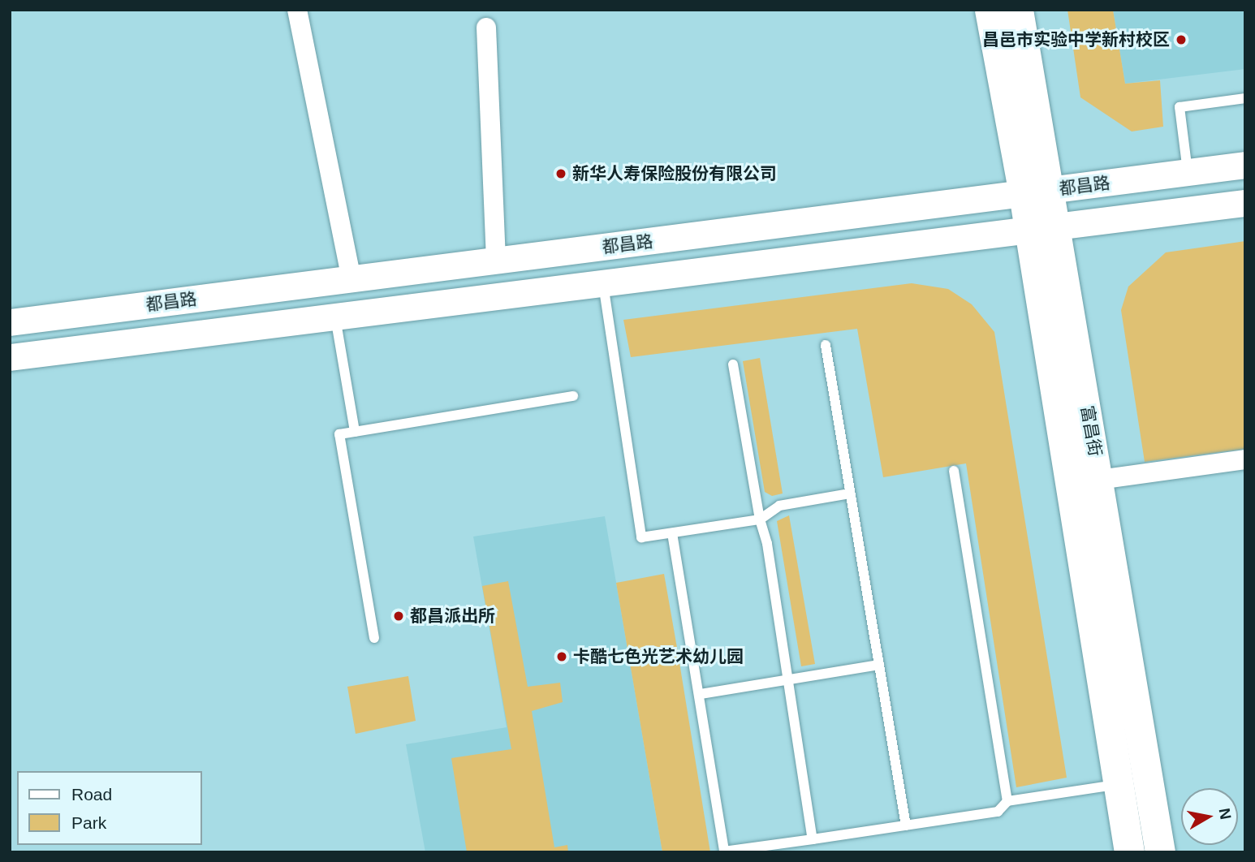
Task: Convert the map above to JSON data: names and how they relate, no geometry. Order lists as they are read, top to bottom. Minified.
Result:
{"streets":{"main road":["都昌路","富昌街"]},"crossings":[["都昌路","富昌街"]],"places":["昌邑市实验中学新村校区","新华人寿保险股份有限公司","都昌派出所","卡酷七色光艺术幼儿园"],"legend":["Road","Park"],"north":"right"}
